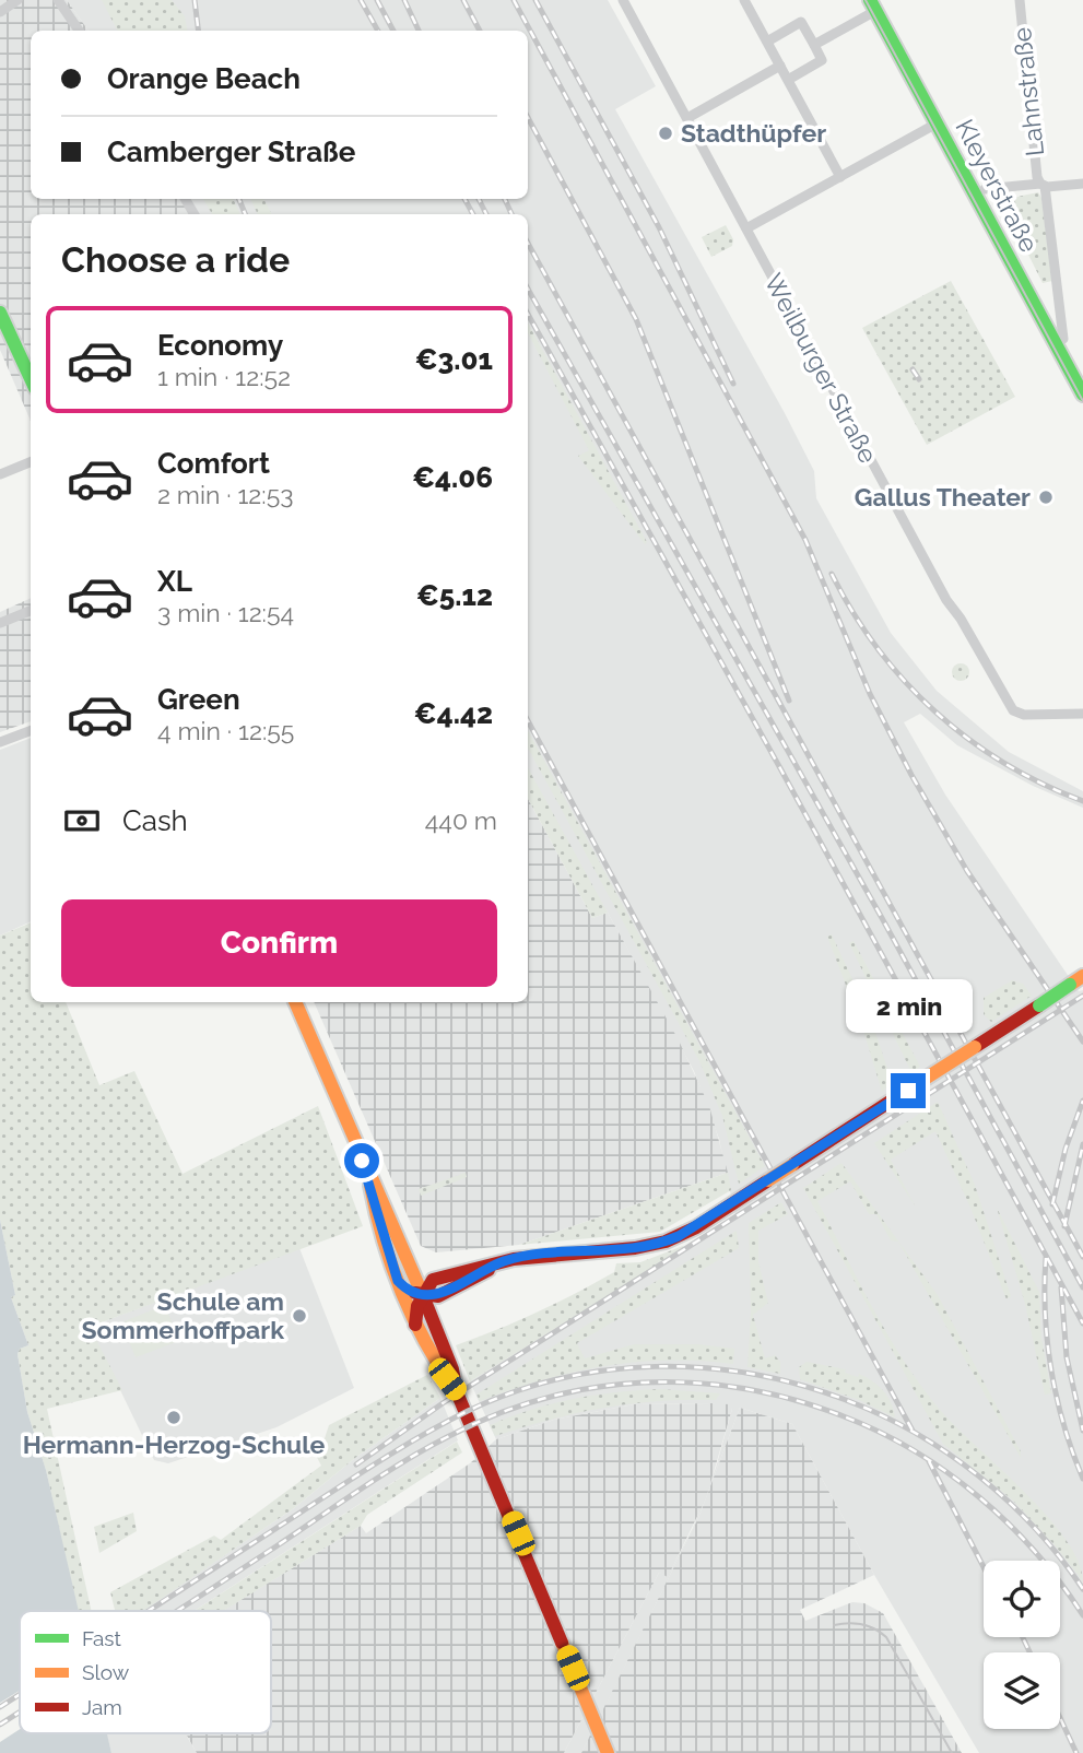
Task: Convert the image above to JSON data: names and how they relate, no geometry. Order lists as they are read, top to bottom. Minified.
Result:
{"streets":{"street":["Lahnstraße","Kleyerstraße","Weilburger Straße"]},"places":["Stadthüpfer","Gallus Theater","Schule am Sommerhoffpark","Hermann-Herzog-Schule"],"legend":["Fast","Slow","Jam"],"page":{"banner":["Orange Beach","Camberger Straße"],"heading":"Choose a ride","list":[{"name":"Economy","note":"1 min · 12:52","value":"€3.01"},{"name":"Comfort","note":"2 min · 12:53","value":"€4.06"},{"name":"XL","note":"3 min · 12:54","value":"€5.12"},{"name":"Green","note":"4 min · 12:55","value":"€4.42"}],"pay":["Cash","440 m"],"buttons":"Confirm","bubble":"2 min"}}
